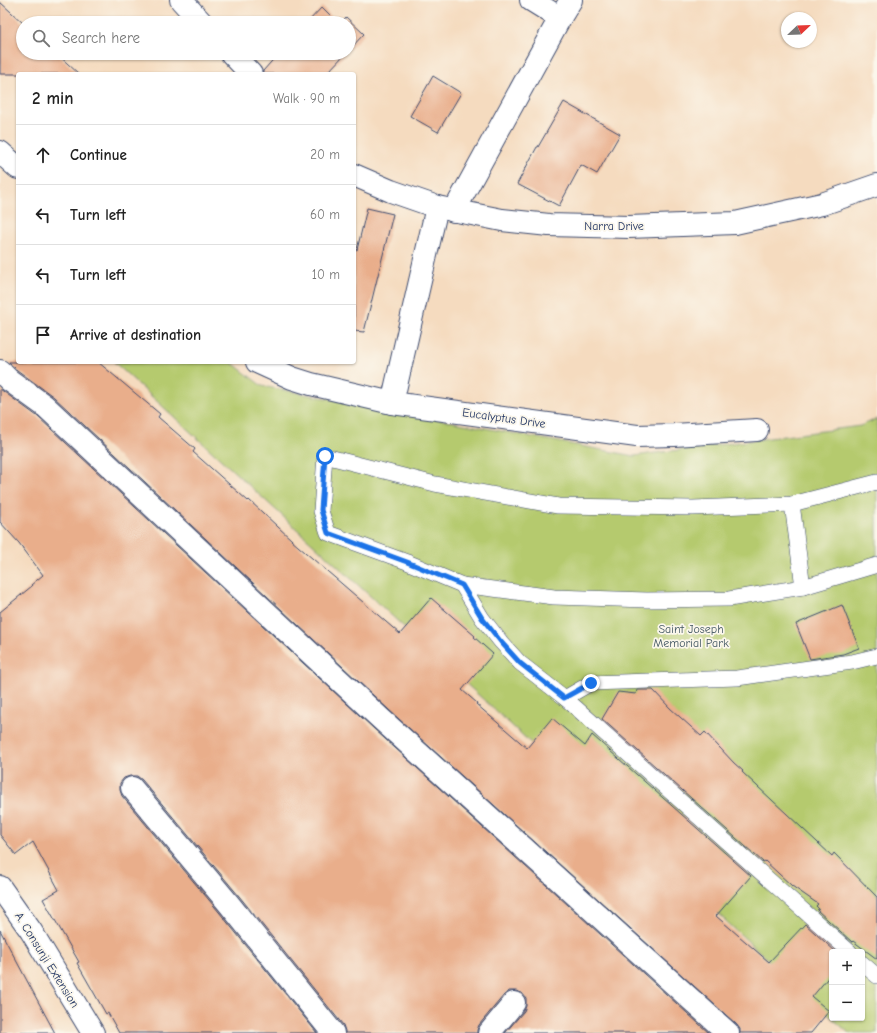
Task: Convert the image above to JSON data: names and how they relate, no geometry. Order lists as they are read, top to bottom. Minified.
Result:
{"streets":{"street":["Narra Drive","Eucalyptus Drive","A. Consunji Extension"]},"parks":["Saint Joseph Memorial Park"],"north":"top right","page":{"search":"Search here","heading":["2 min","Walk · 90 m"],"list":[["Continue","20 m"],["Turn left","60 m"],["Turn left","10 m"],"Arrive at destination"],"map_buttons":["+","−"]}}
